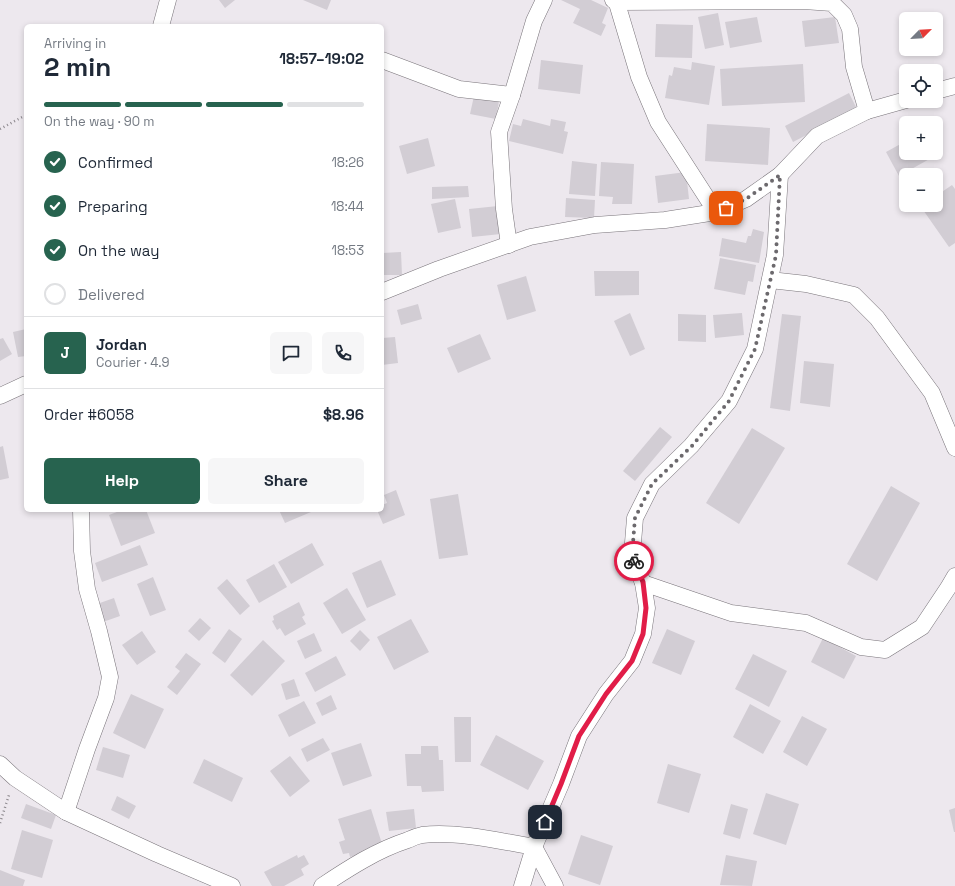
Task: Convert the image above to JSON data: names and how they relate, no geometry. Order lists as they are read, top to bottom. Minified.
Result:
{"north":"top right","page":{"map_buttons":["+","−"],"heading":["2 min","Arriving in","18:57–19:02"],"panel":["Jordan","Courier · 4.9","Order #6058","$8.96"],"bar":"On the way · 90 m","list":[["Confirmed","18:26"],["Preparing","18:44"],["On the way","18:53"],"Delivered"],"round":"J","buttons":["Help","Share"]}}
